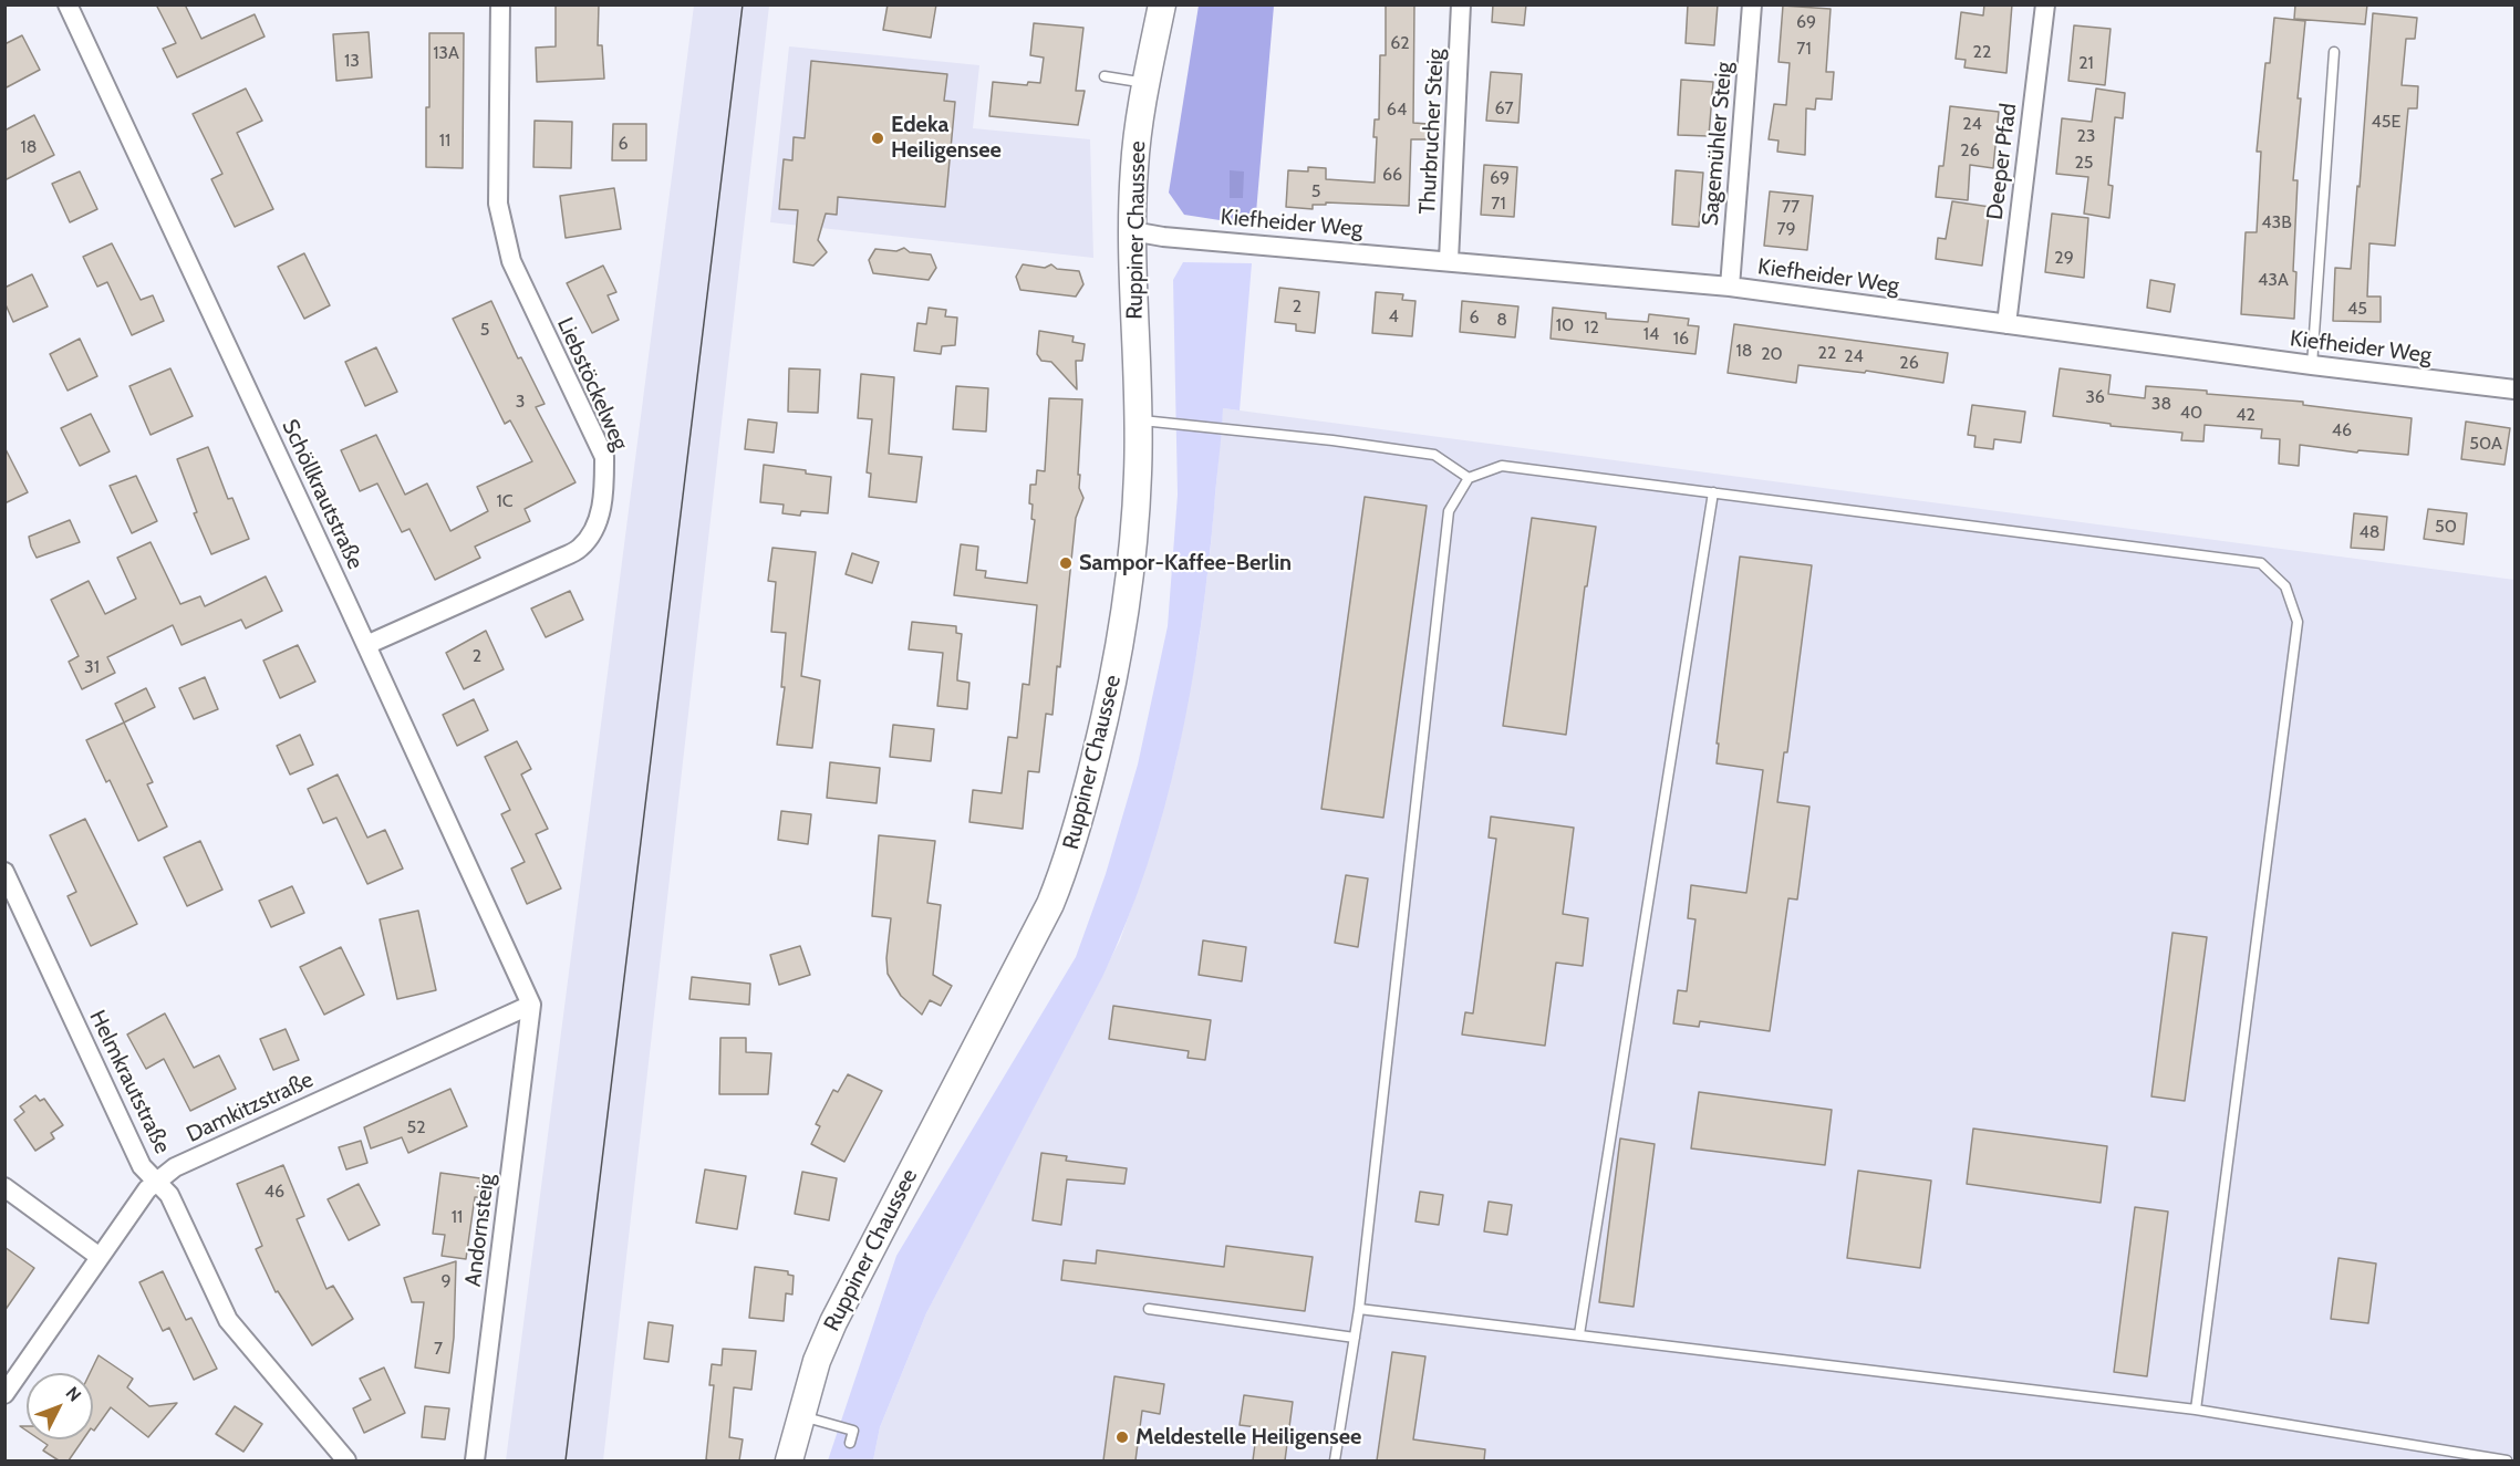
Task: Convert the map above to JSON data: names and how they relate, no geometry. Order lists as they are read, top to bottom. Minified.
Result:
{"streets":{"main road":["Ruppiner Chaussee"],"street":["Thurbrucher Steig","Sagemühler Steig","Deeper Pfad","Kiefheider Weg","Liebstöckelweg","Schöllkrautstraße","Helmkrautstraße","Damkitzstraße","Andornsteig"]},"crossings":[["Thurbrucher Steig","Kiefheider Weg"],["Sagemühler Steig","Kiefheider Weg"],["Deeper Pfad","Kiefheider Weg"],["Kiefheider Weg","Ruppiner Chaussee"],["Liebstöckelweg","Schöllkrautstraße"],["Schöllkrautstraße","Damkitzstraße"],["Schöllkrautstraße","Andornsteig"],["Helmkrautstraße","Damkitzstraße"],["Damkitzstraße","Andornsteig"]],"places":["Edeka Heiligensee","Sampor-Kaffee-Berlin","Meldestelle Heiligensee"],"house_numbers":["69","62","71","22","13A","13","21","67","64","45E","24","23","11","6","18","26","25","66","69","5","71","77","43B","79","29","43A","2","45","4","6","8","10","12","5","14","16","18","22","20","24","26","36","3","38","40","42","46","50A","1C","50","48","2","31","52","46","11","9","7"],"north":"top right"}
